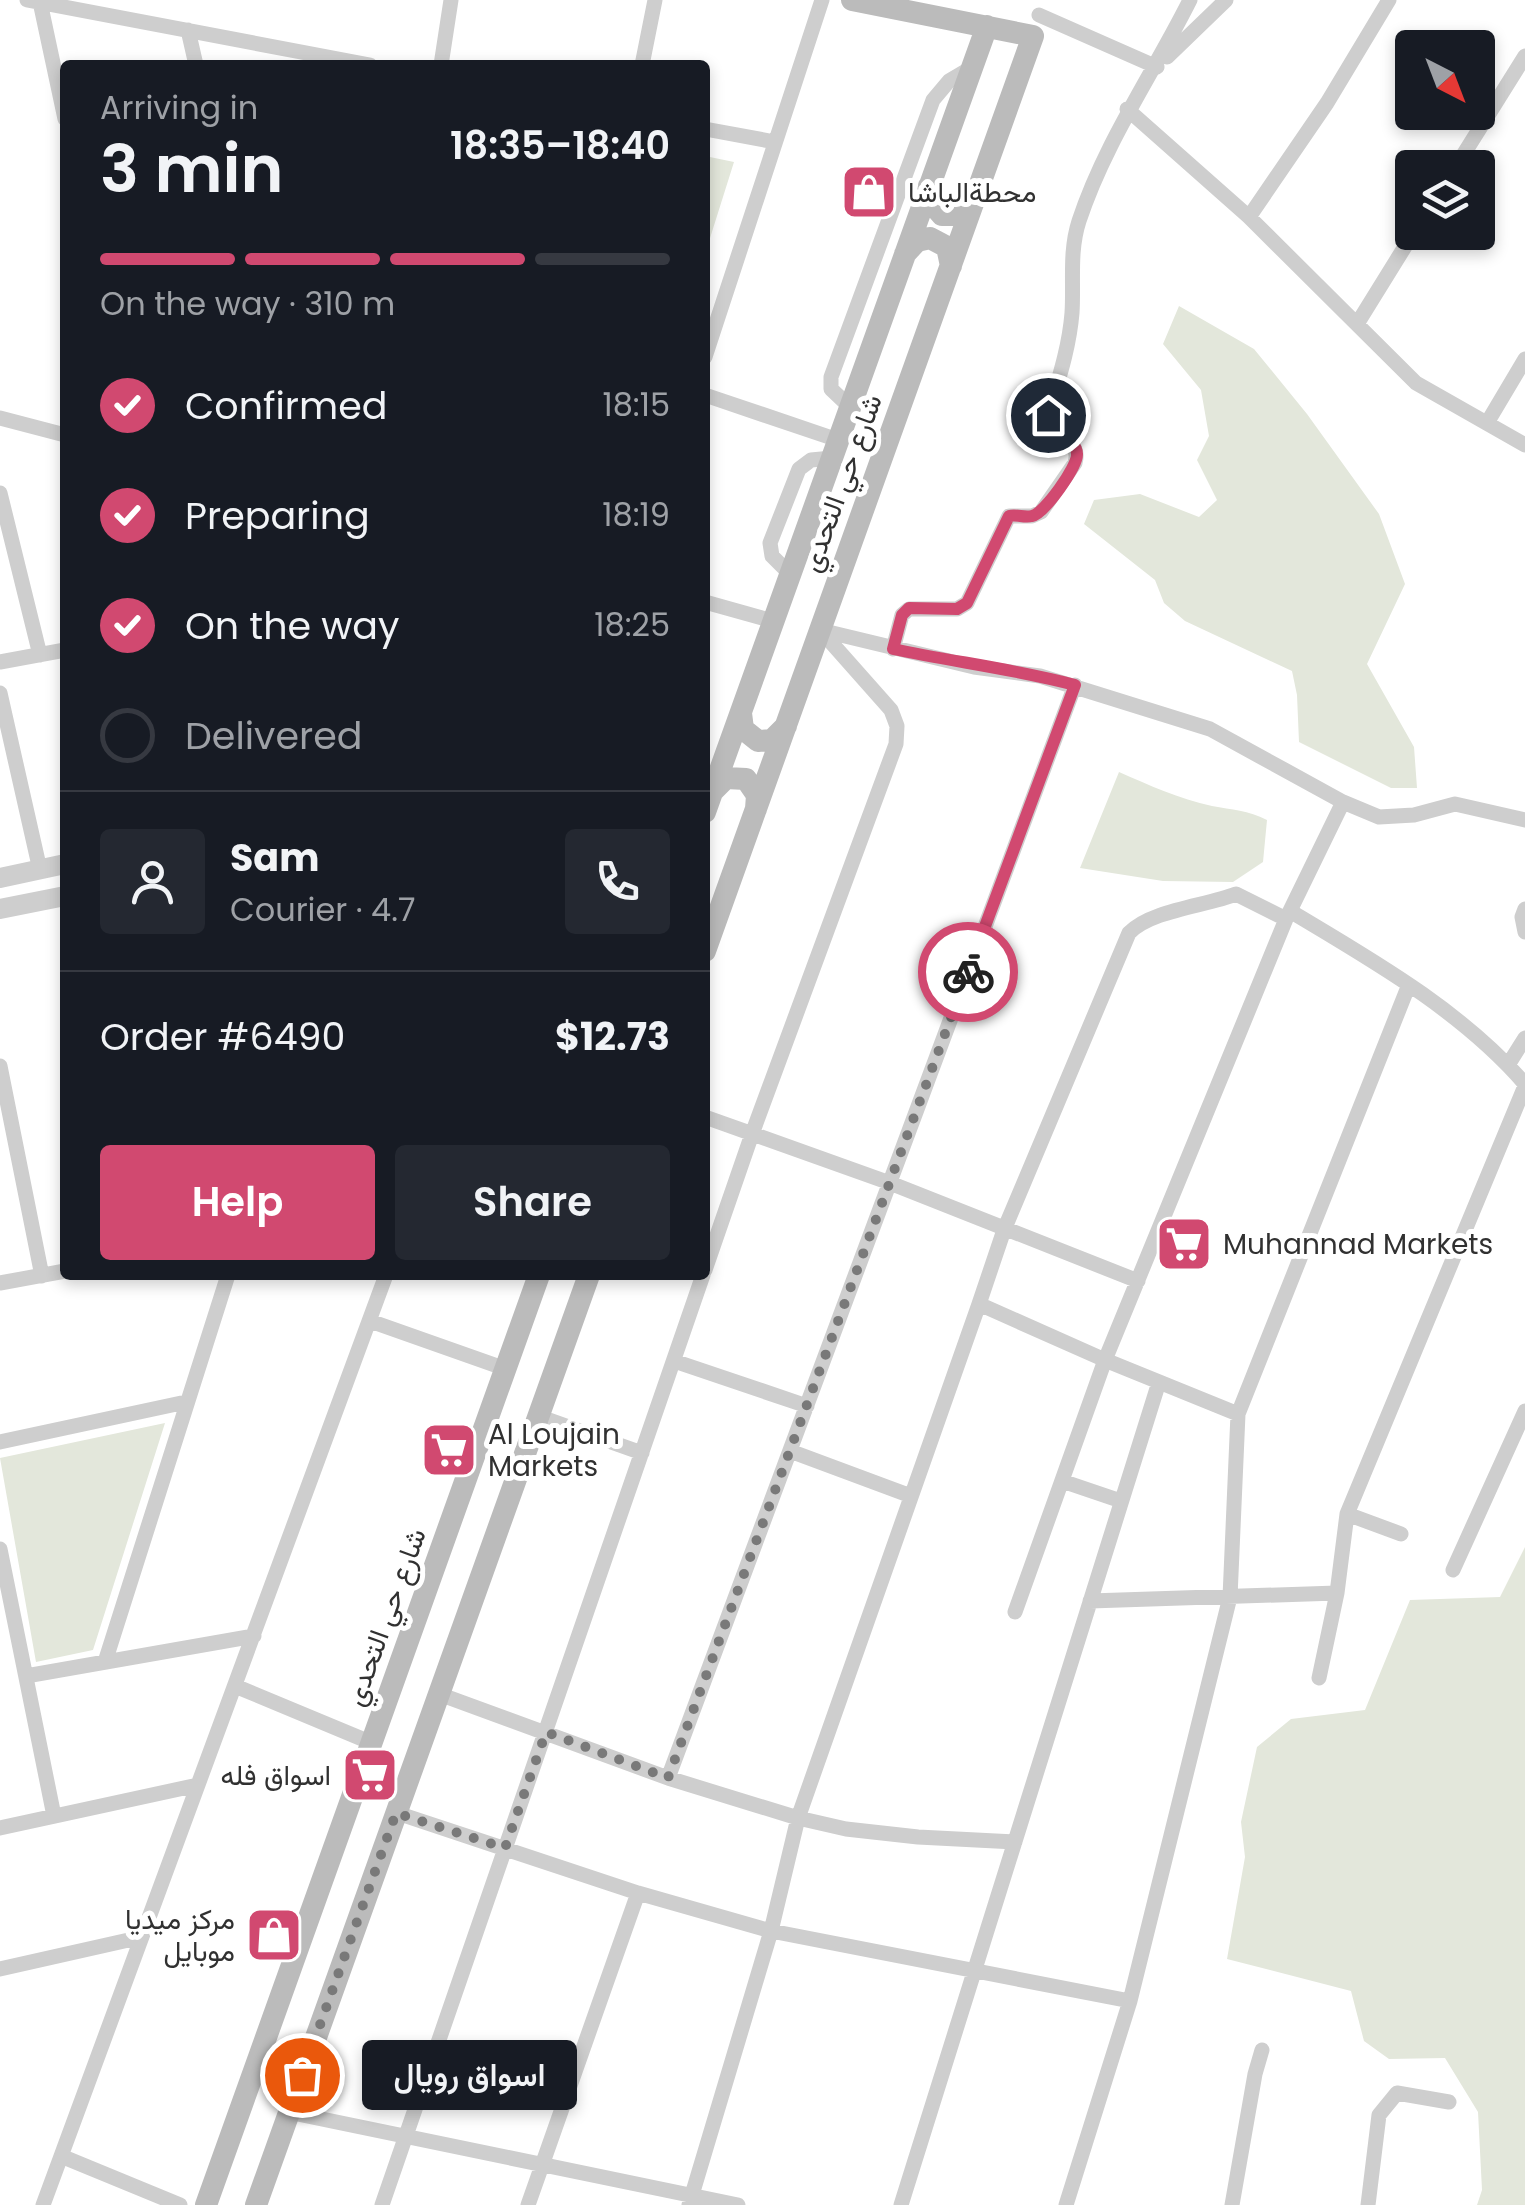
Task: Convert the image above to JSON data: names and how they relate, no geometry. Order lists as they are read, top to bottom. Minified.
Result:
{"streets":{"main road":["شارع حي التحدي"]},"places":{"shop":["محطةالباشا","مركز ميديا موبايل"],"supermarket":["Muhannad Markets","Al Loujain Markets","اسواق فله"],"other":["اسواق رويال"]},"north":"bottom right","page":{"heading":["3 min","Arriving in","18:35–18:40"],"panel":["Sam","Courier · 4.7","Order #6490","$12.73"],"bar":"On the way · 310 m","list":[["Confirmed","18:15"],["Preparing","18:19"],["On the way","18:25"],"Delivered"],"buttons":["Help","Share"],"bubble":"اسواق رويال"}}
